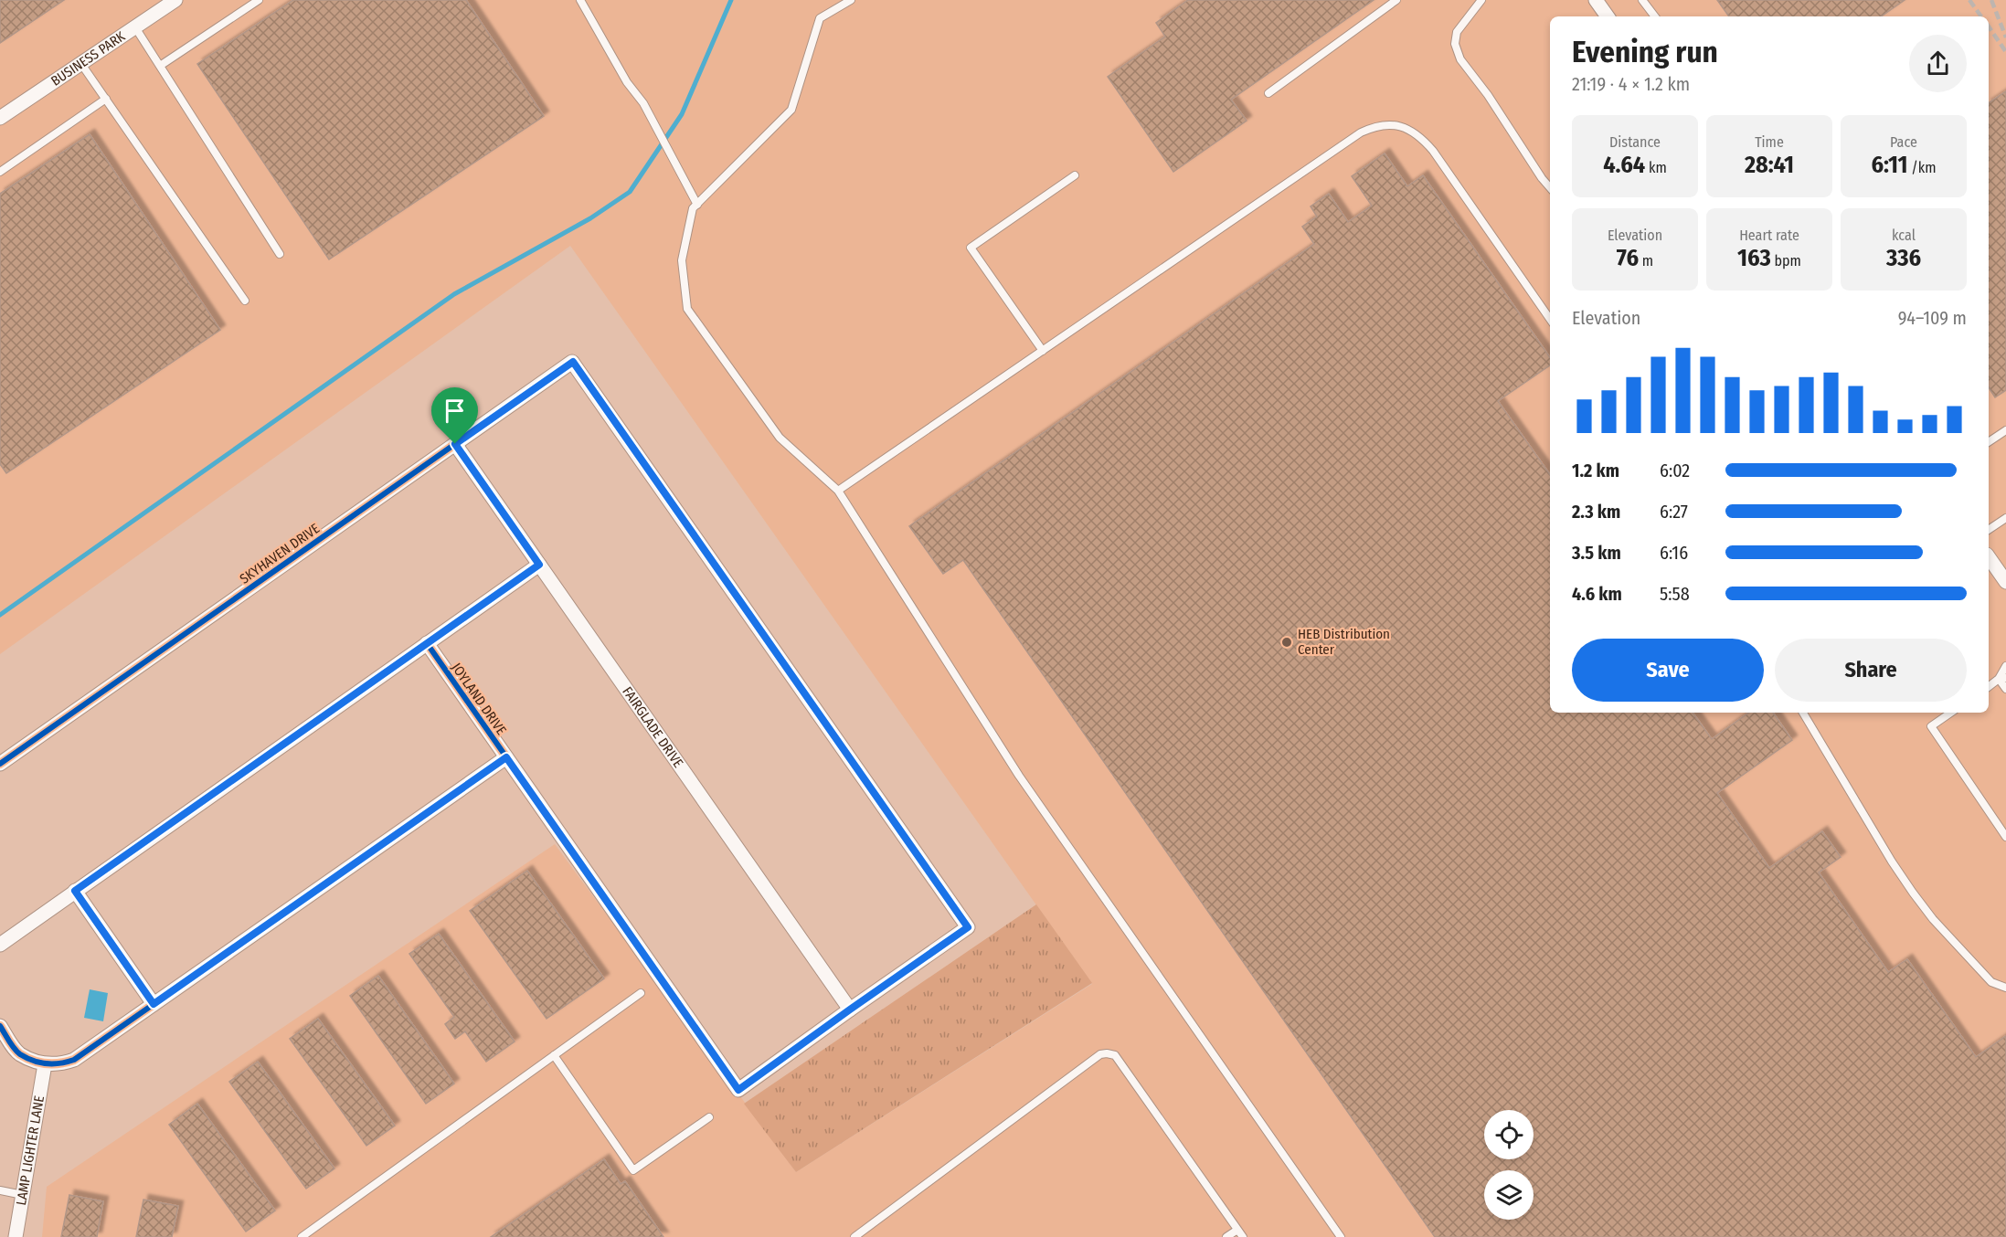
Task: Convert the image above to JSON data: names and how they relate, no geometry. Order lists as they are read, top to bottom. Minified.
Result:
{"streets":{"street":["BUSINESS PARK","SKYHAVEN DRIVE","JOYLAND DRIVE","FAIRGLADE DRIVE","LAMP LIGHTER LANE"]},"crossings":[["SKYHAVEN DRIVE","JOYLAND DRIVE"],["SKYHAVEN DRIVE","FAIRGLADE DRIVE"],["JOYLAND DRIVE","FAIRGLADE DRIVE"]],"places":["HEB Distribution Center"],"page":{"heading":["Evening run","21:19 · 4 × 1.2 km"],"stats":[["Distance","4.64 km"],["Time","28:41"],["Pace","6:11 /km"],["Elevation","76 m"],["Heart rate","163 bpm"],["kcal","336"]],"chart":["Elevation","94–109 m"],"list":[{"name":"1.2 km","note":"6:02"},{"name":"2.3 km","note":"6:27"},{"name":"3.5 km","note":"6:16"},{"name":"4.6 km","note":"5:58"}],"buttons":["Save","Share"]}}
